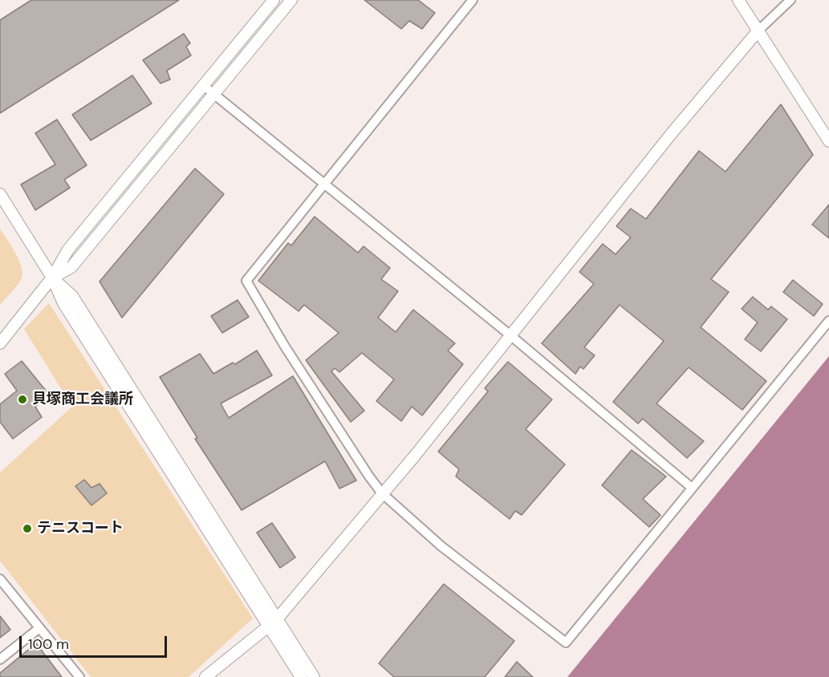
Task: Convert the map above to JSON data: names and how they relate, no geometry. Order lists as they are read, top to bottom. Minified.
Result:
{"places":["貝塚商工会議所","テニスコート"],"scale_bar":"100 m"}
